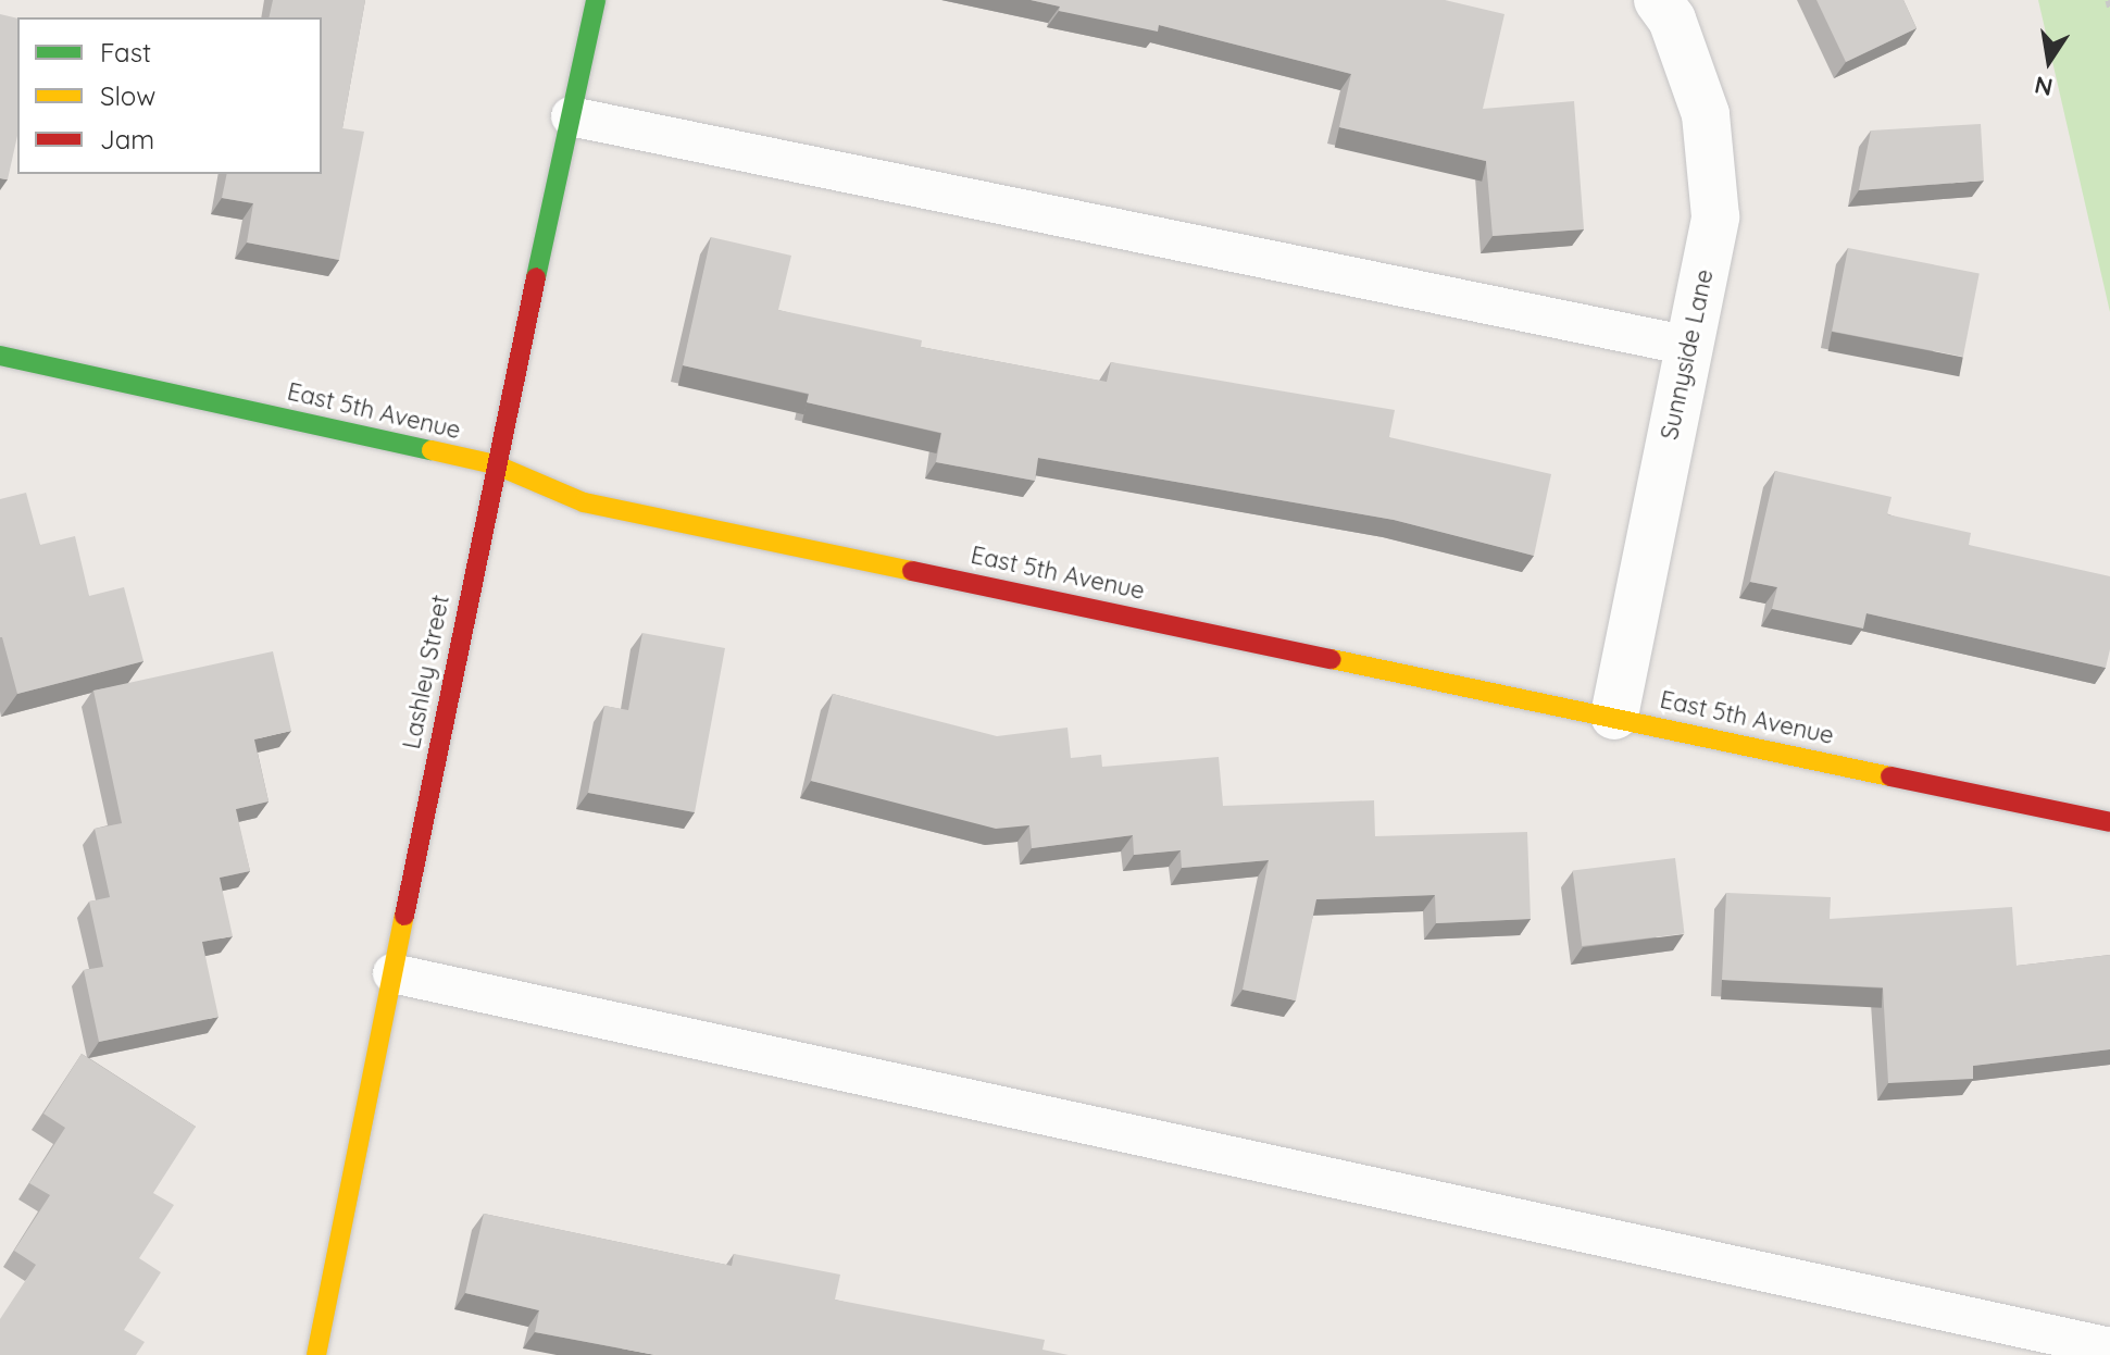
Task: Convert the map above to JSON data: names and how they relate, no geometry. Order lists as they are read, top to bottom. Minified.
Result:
{"streets":{"street":["Sunnyside Lane","East 5th Avenue","Lashley Street"]},"crossings":[["Sunnyside Lane","East 5th Avenue"],["East 5th Avenue","Lashley Street"]],"legend":["Fast","Slow","Jam"],"north":"bottom"}
